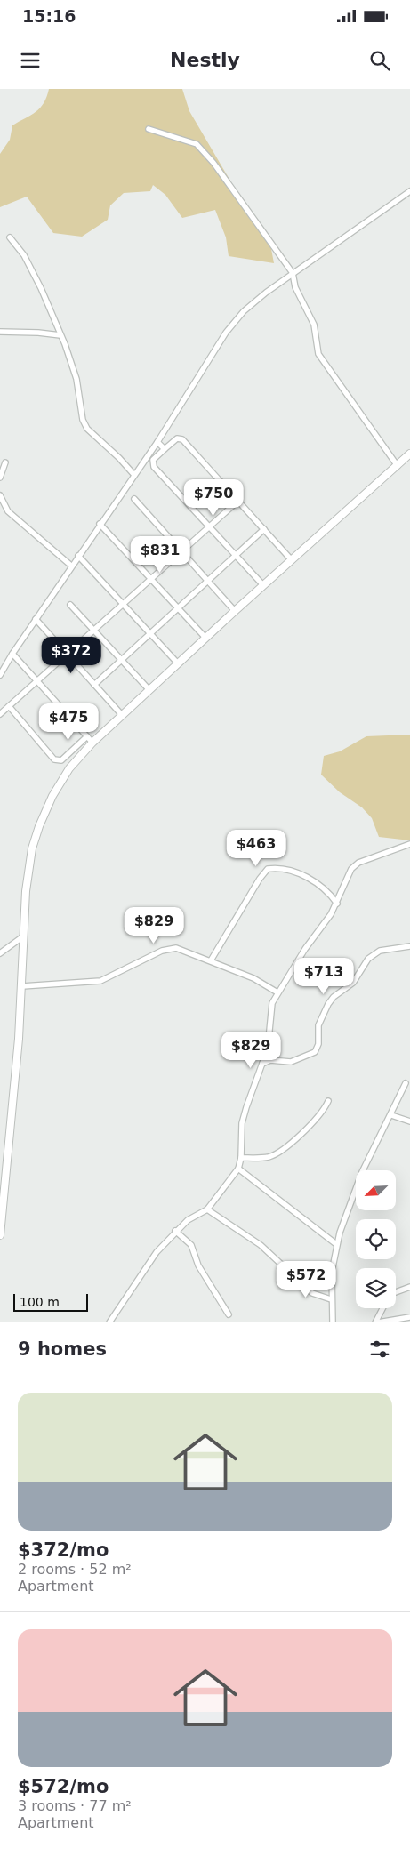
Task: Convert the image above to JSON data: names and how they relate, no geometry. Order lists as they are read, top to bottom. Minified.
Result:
{"scale_bar":"100 m","north":"bottom left","page":{"status":"15:16","header":"Nestly","price":["$750","$831","$372","$475","$463","$829","$713","$829","$572"],"scale":"100 m","heading":"9 homes","list":[{"name":"$372/mo","note":"2 rooms · 52 m² · Apartment"},{"name":"$572/mo","note":"3 rooms · 77 m² · Apartment"}]}}
